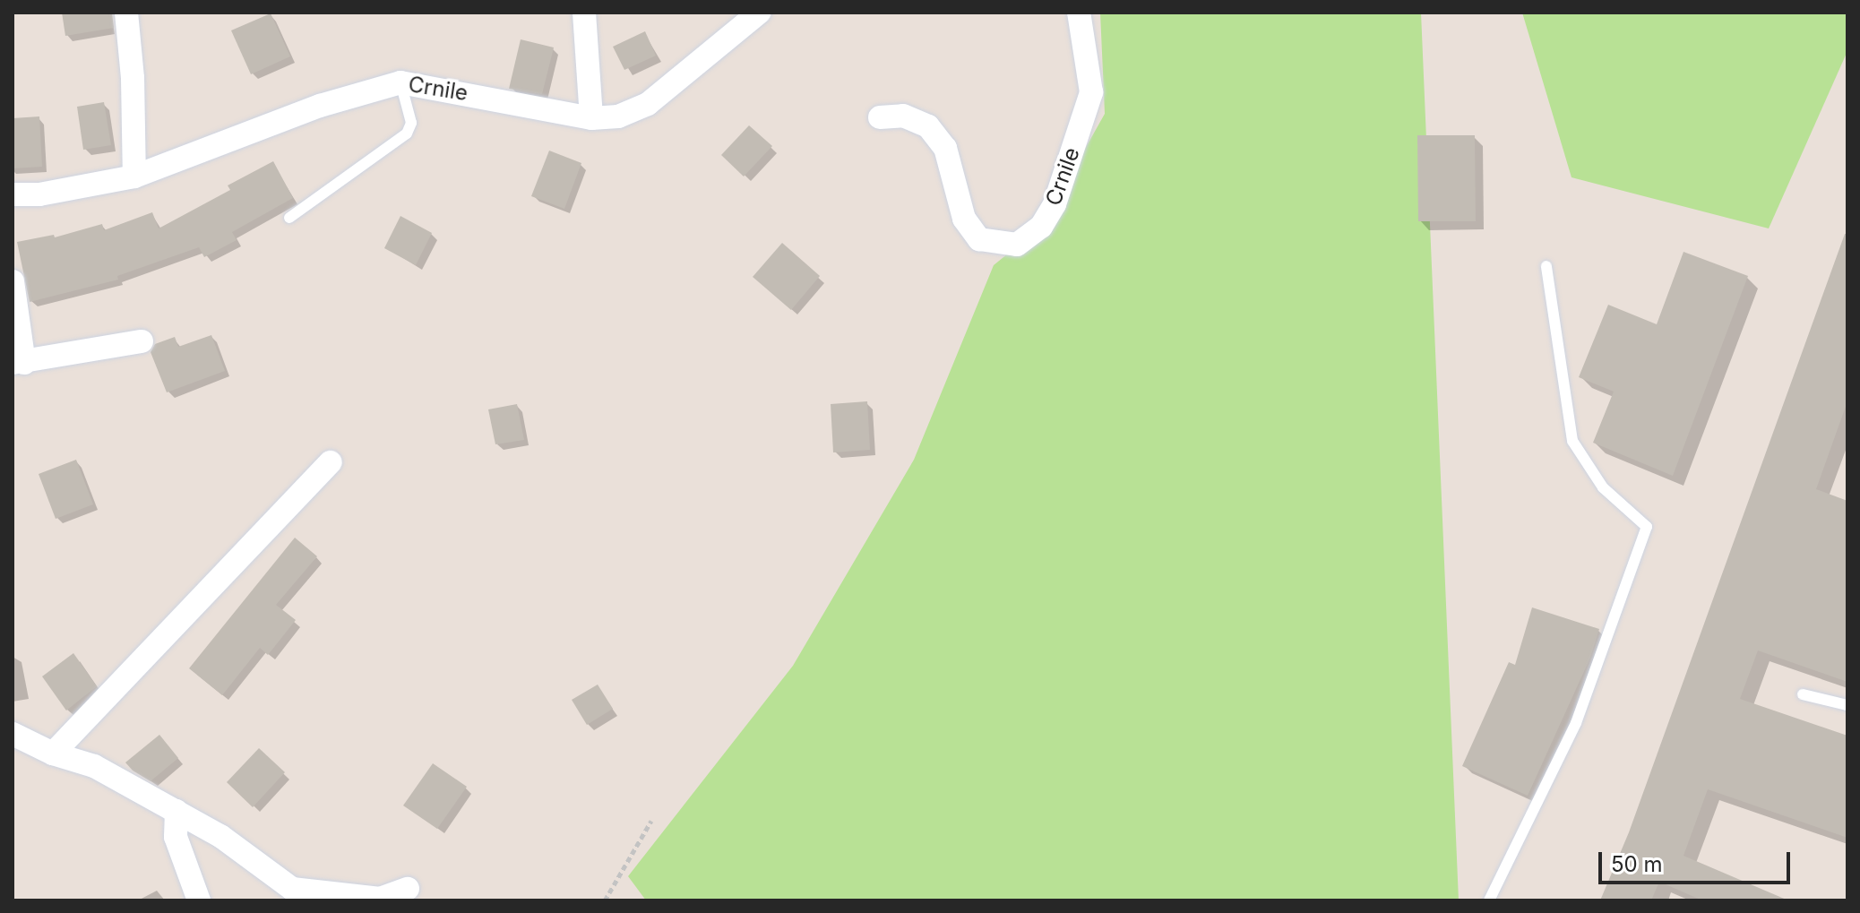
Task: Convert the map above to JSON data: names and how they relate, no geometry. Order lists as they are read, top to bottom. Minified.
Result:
{"streets":{"street":["Crnile"]},"scale_bar":"50 m"}
